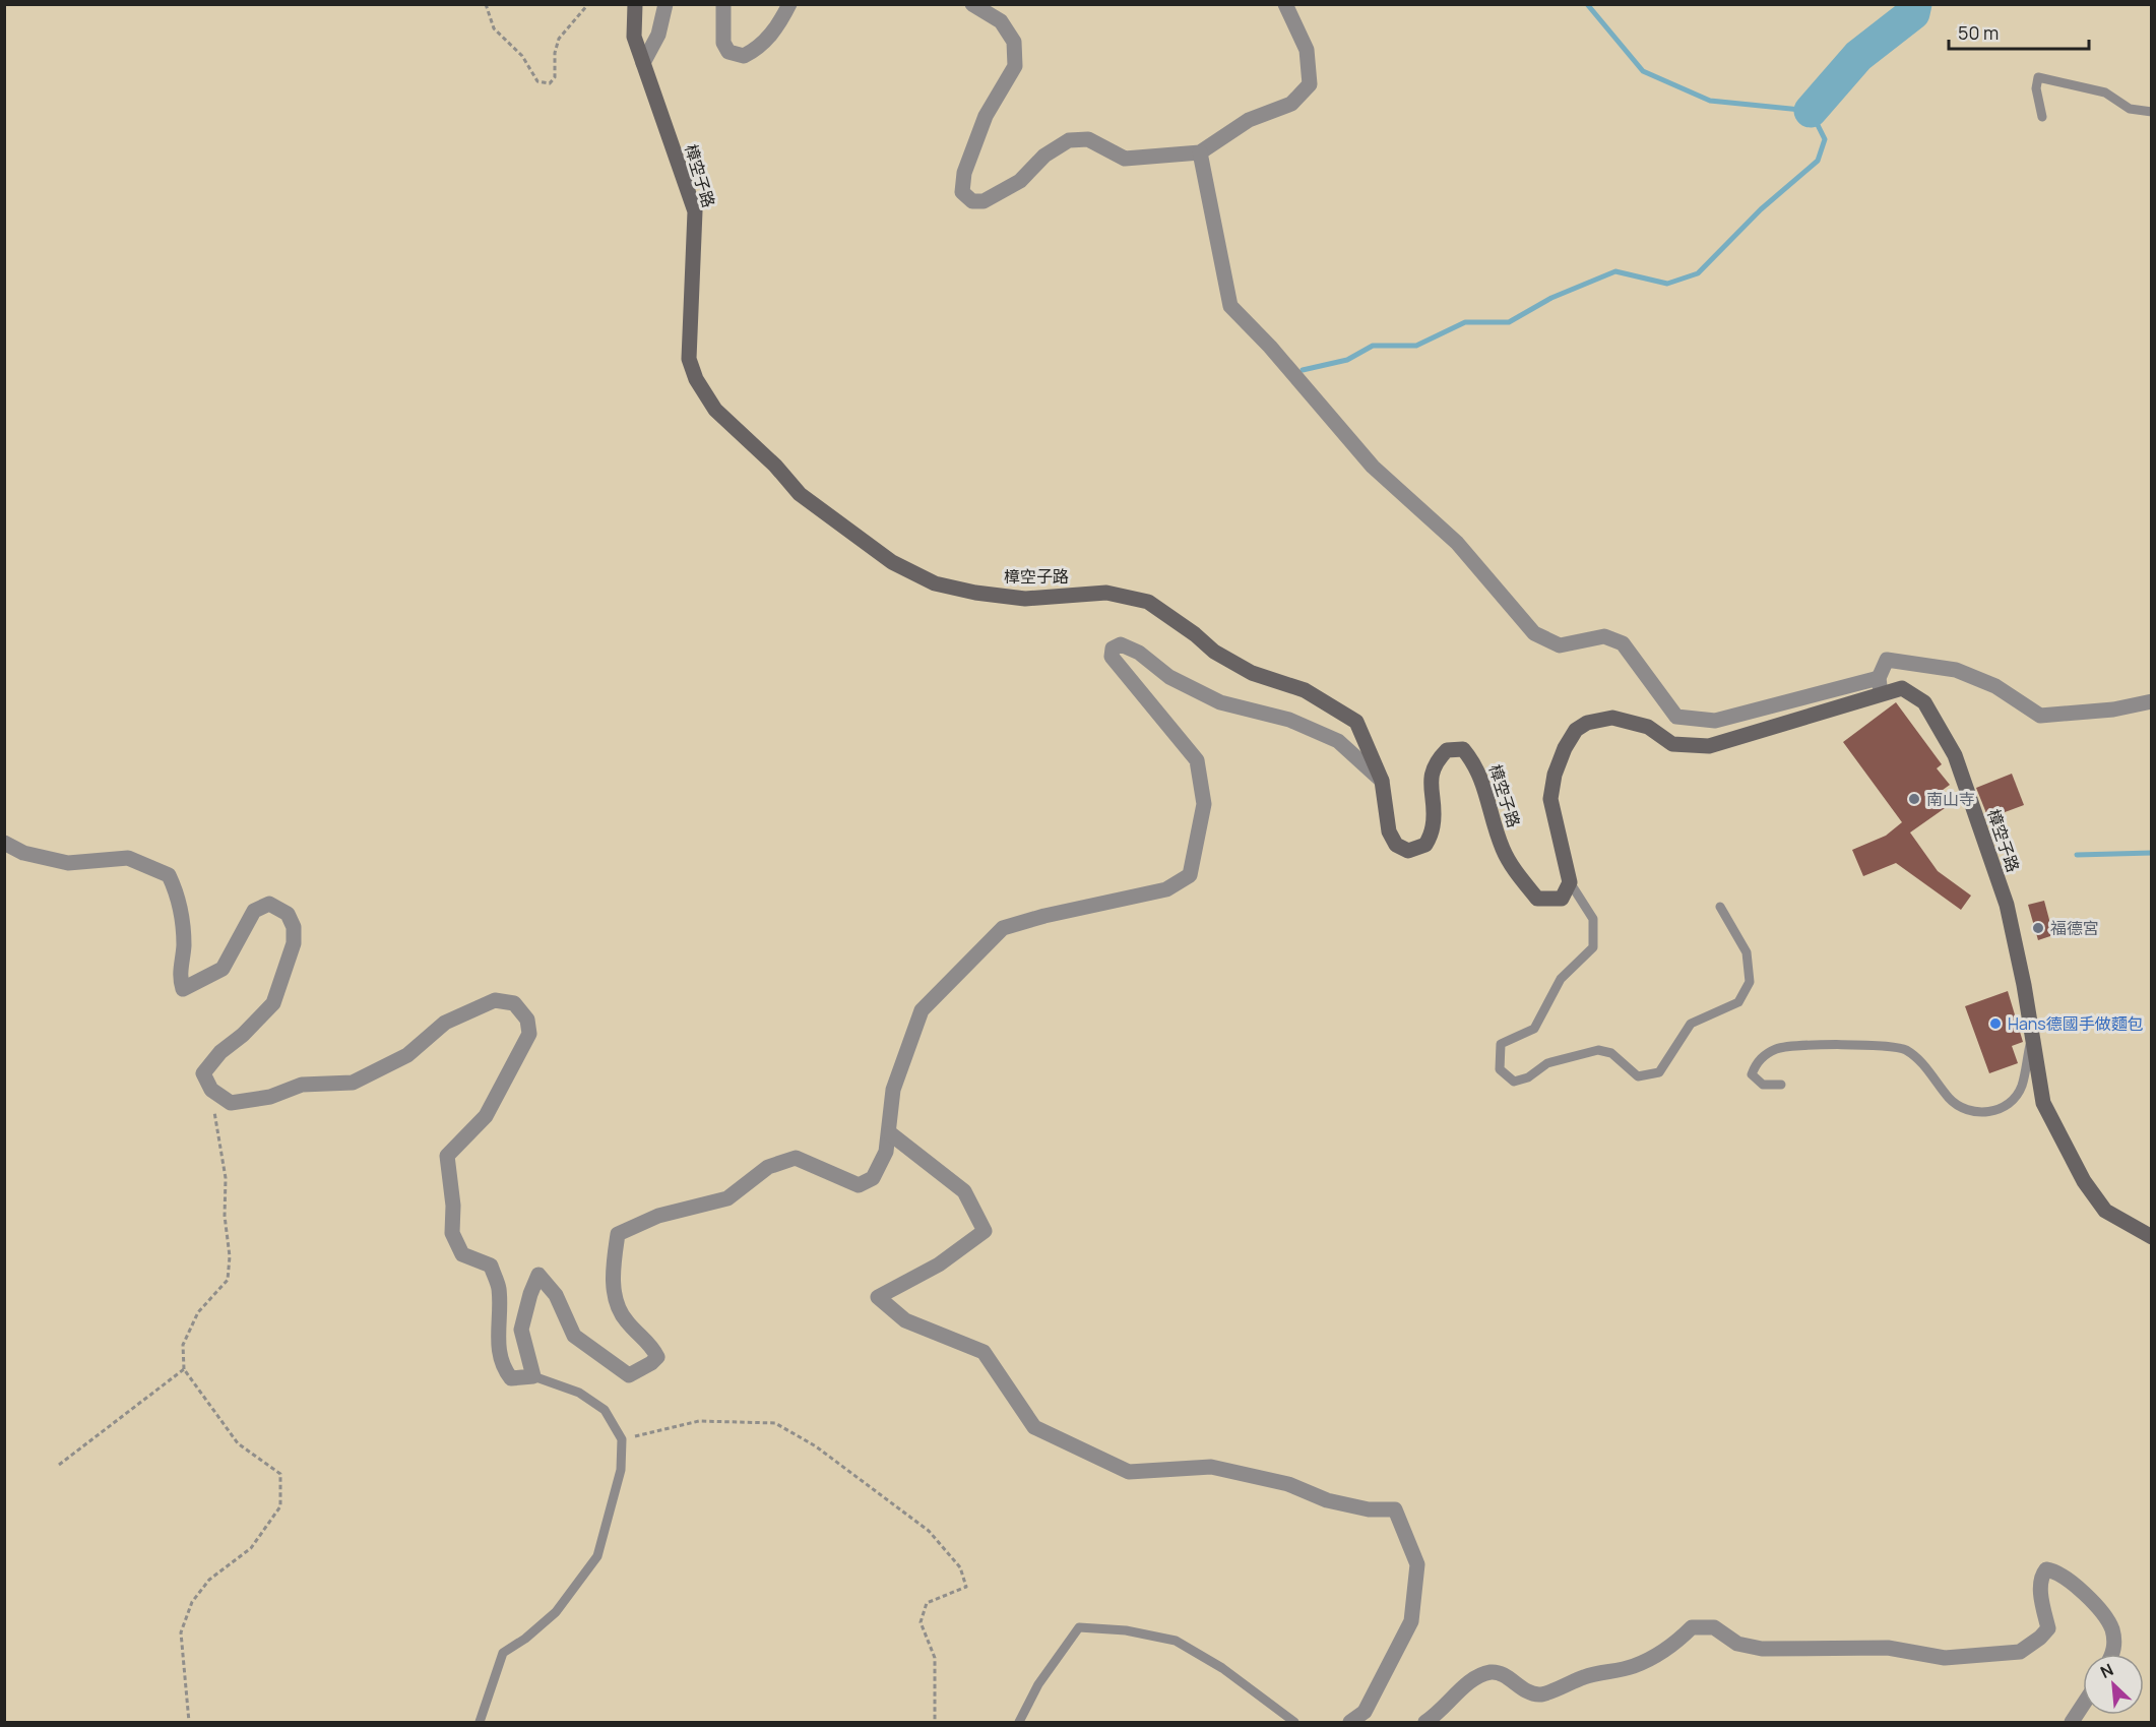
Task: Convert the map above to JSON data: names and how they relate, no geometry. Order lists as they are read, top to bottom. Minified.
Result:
{"streets":{"street":["樟空子路"]},"places":["南山寺","福德宮","Hans德國手做麵包"],"scale_bar":"50 m","north":"top left"}
